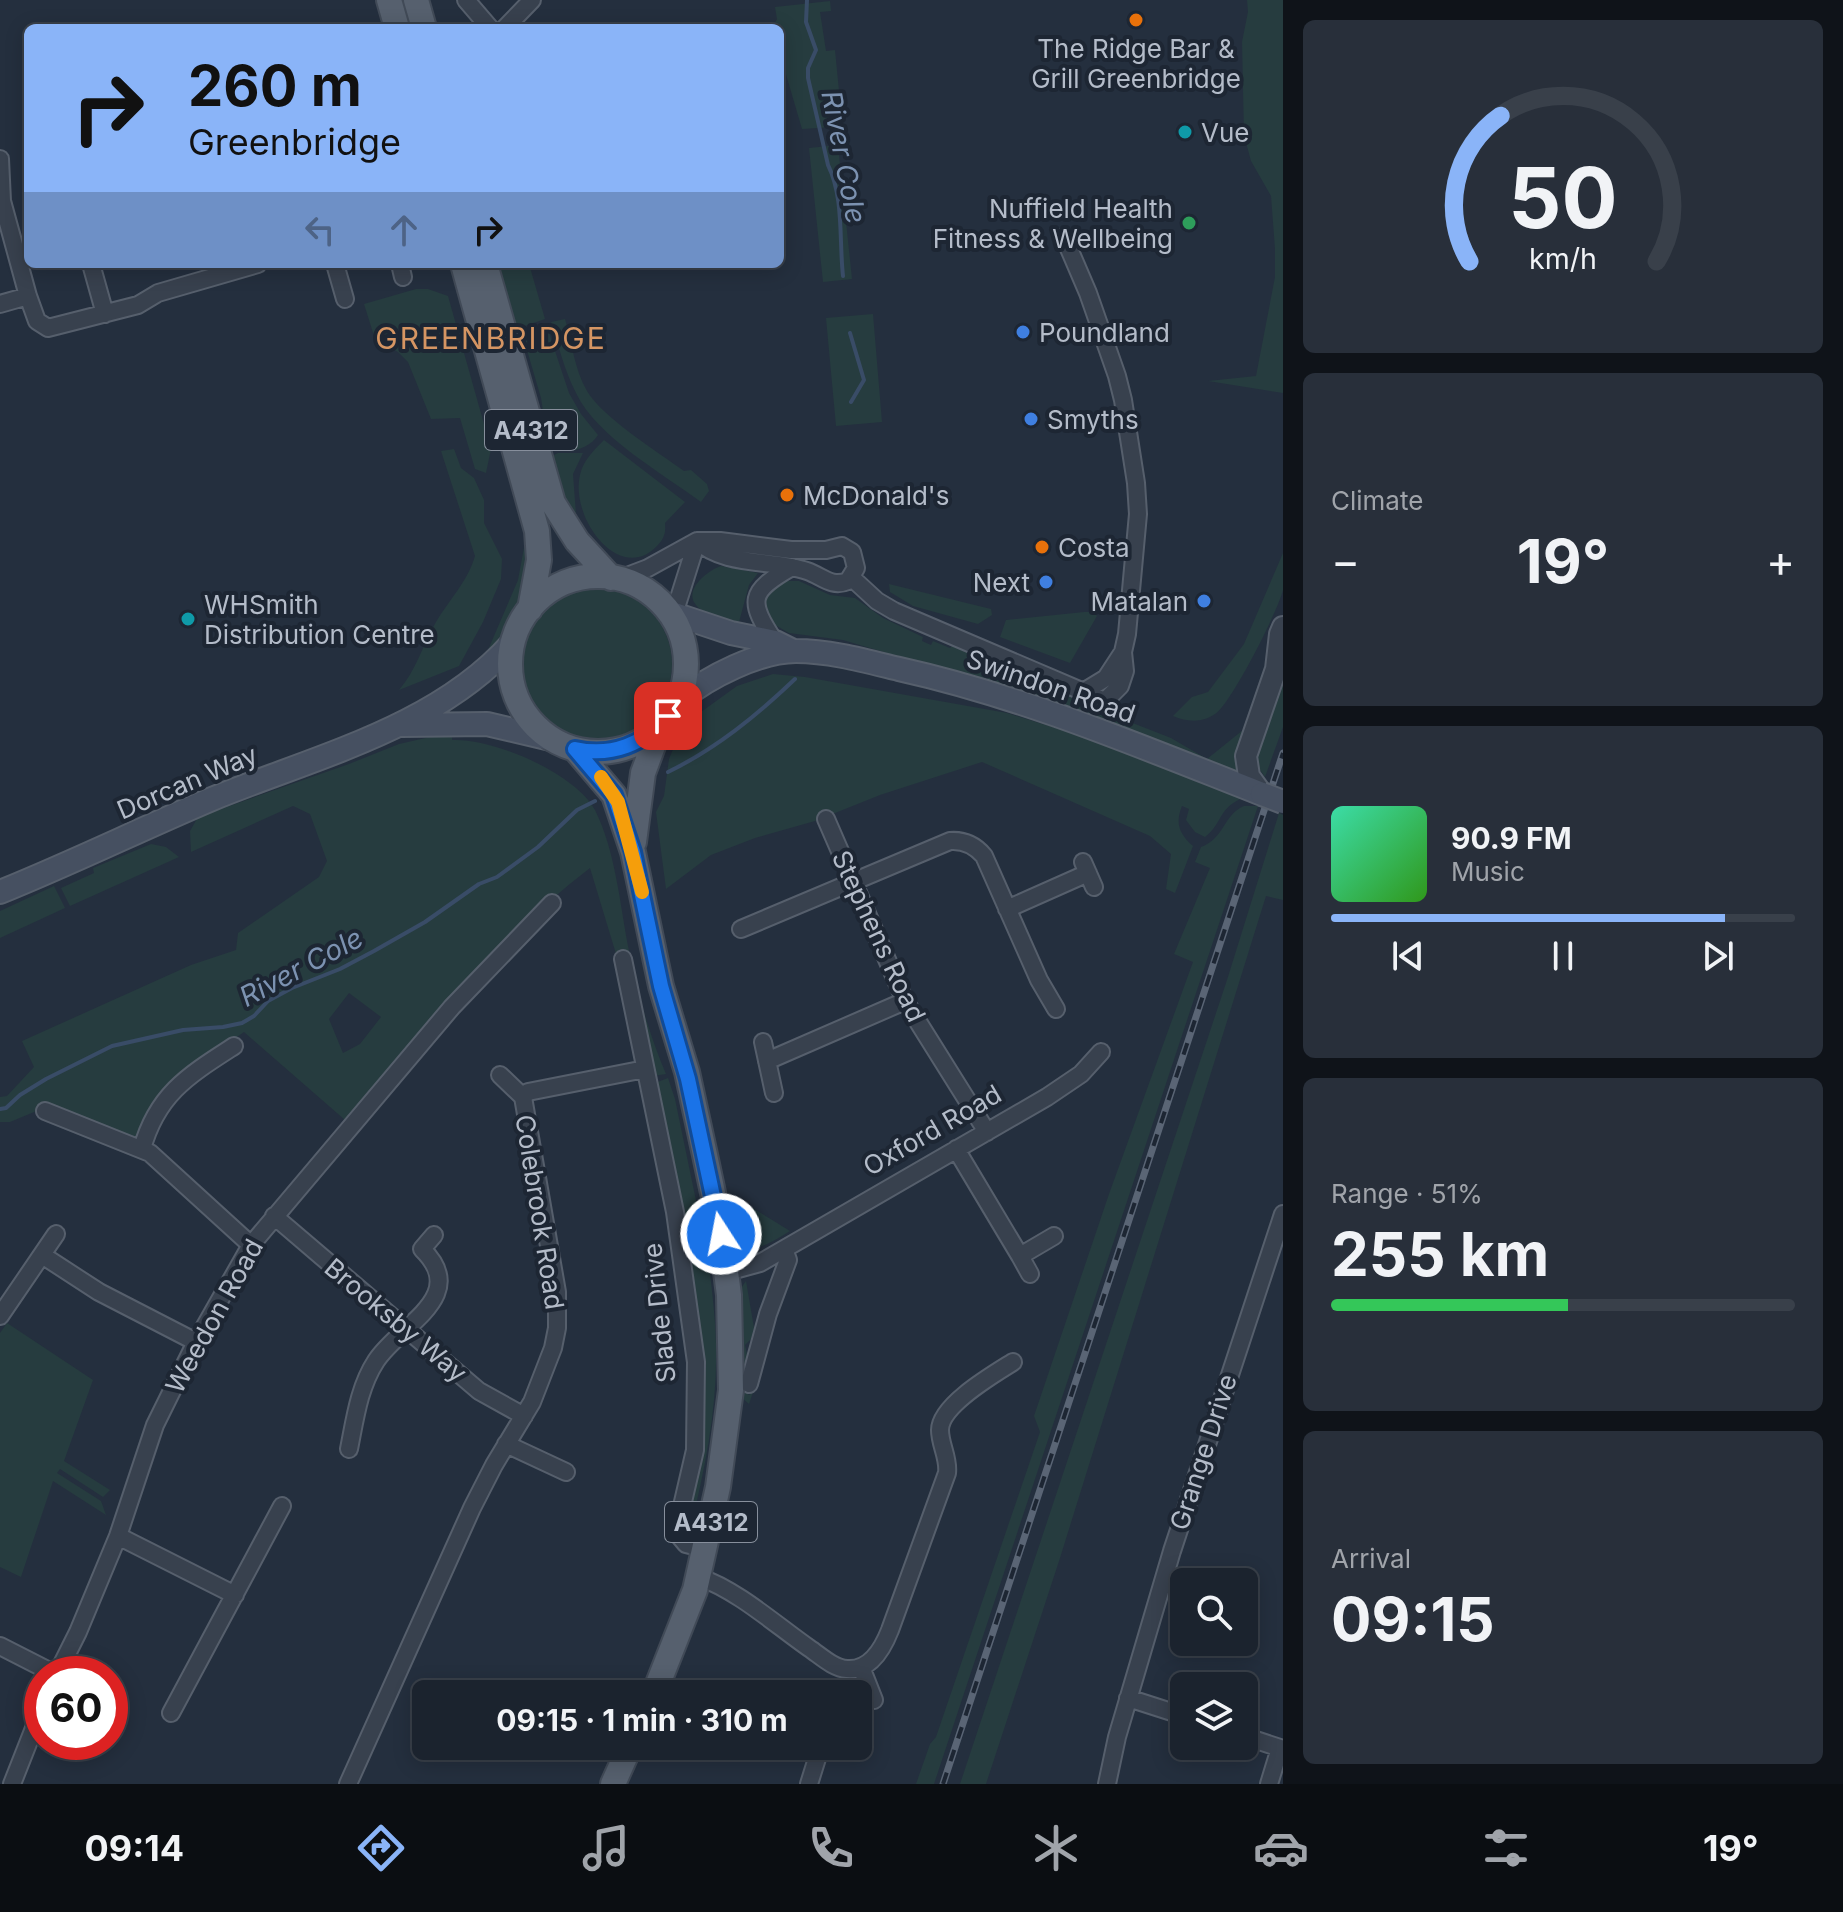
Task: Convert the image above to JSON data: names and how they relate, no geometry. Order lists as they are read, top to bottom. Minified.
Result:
{"streets":{"main road":["A4312","Swindon Road","Dorcan Way"],"street":["Stephens Road","Oxford Road","Colebrook Road","Slade Drive","Weedon Road","Brooksby Way","Grange Drive"]},"crossings":[["A4312","Swindon Road"],["A4312","Dorcan Way"],["A4312","Oxford Road"],["A4312","Slade Drive"],["Swindon Road","Dorcan Way"],["Stephens Road","Oxford Road"],["Colebrook Road","Brooksby Way"],["Weedon Road","Brooksby Way"]],"districts":["GREENBRIDGE"],"water":["River Cole"],"places":["The Ridge Bar & Grill Greenbridge","Vue","Nuffield Health Fitness & Wellbeing","Poundland","Smyths","McDonald's","Costa","Next","Matalan","WHSmith Distribution Centre"],"page":{"turn":["260 m","Greenbridge"],"tile":["Climate",["Range · 51%","255 km"],["Arrival","09:15"]],"heat":["−","19°","+"],"song":["90.9 FM","Music"],"limit":"60","trip":"09:15 · 1 min · 310 m","tabs":["09:14","19°"],"gauge":["50","km/h"]}}
